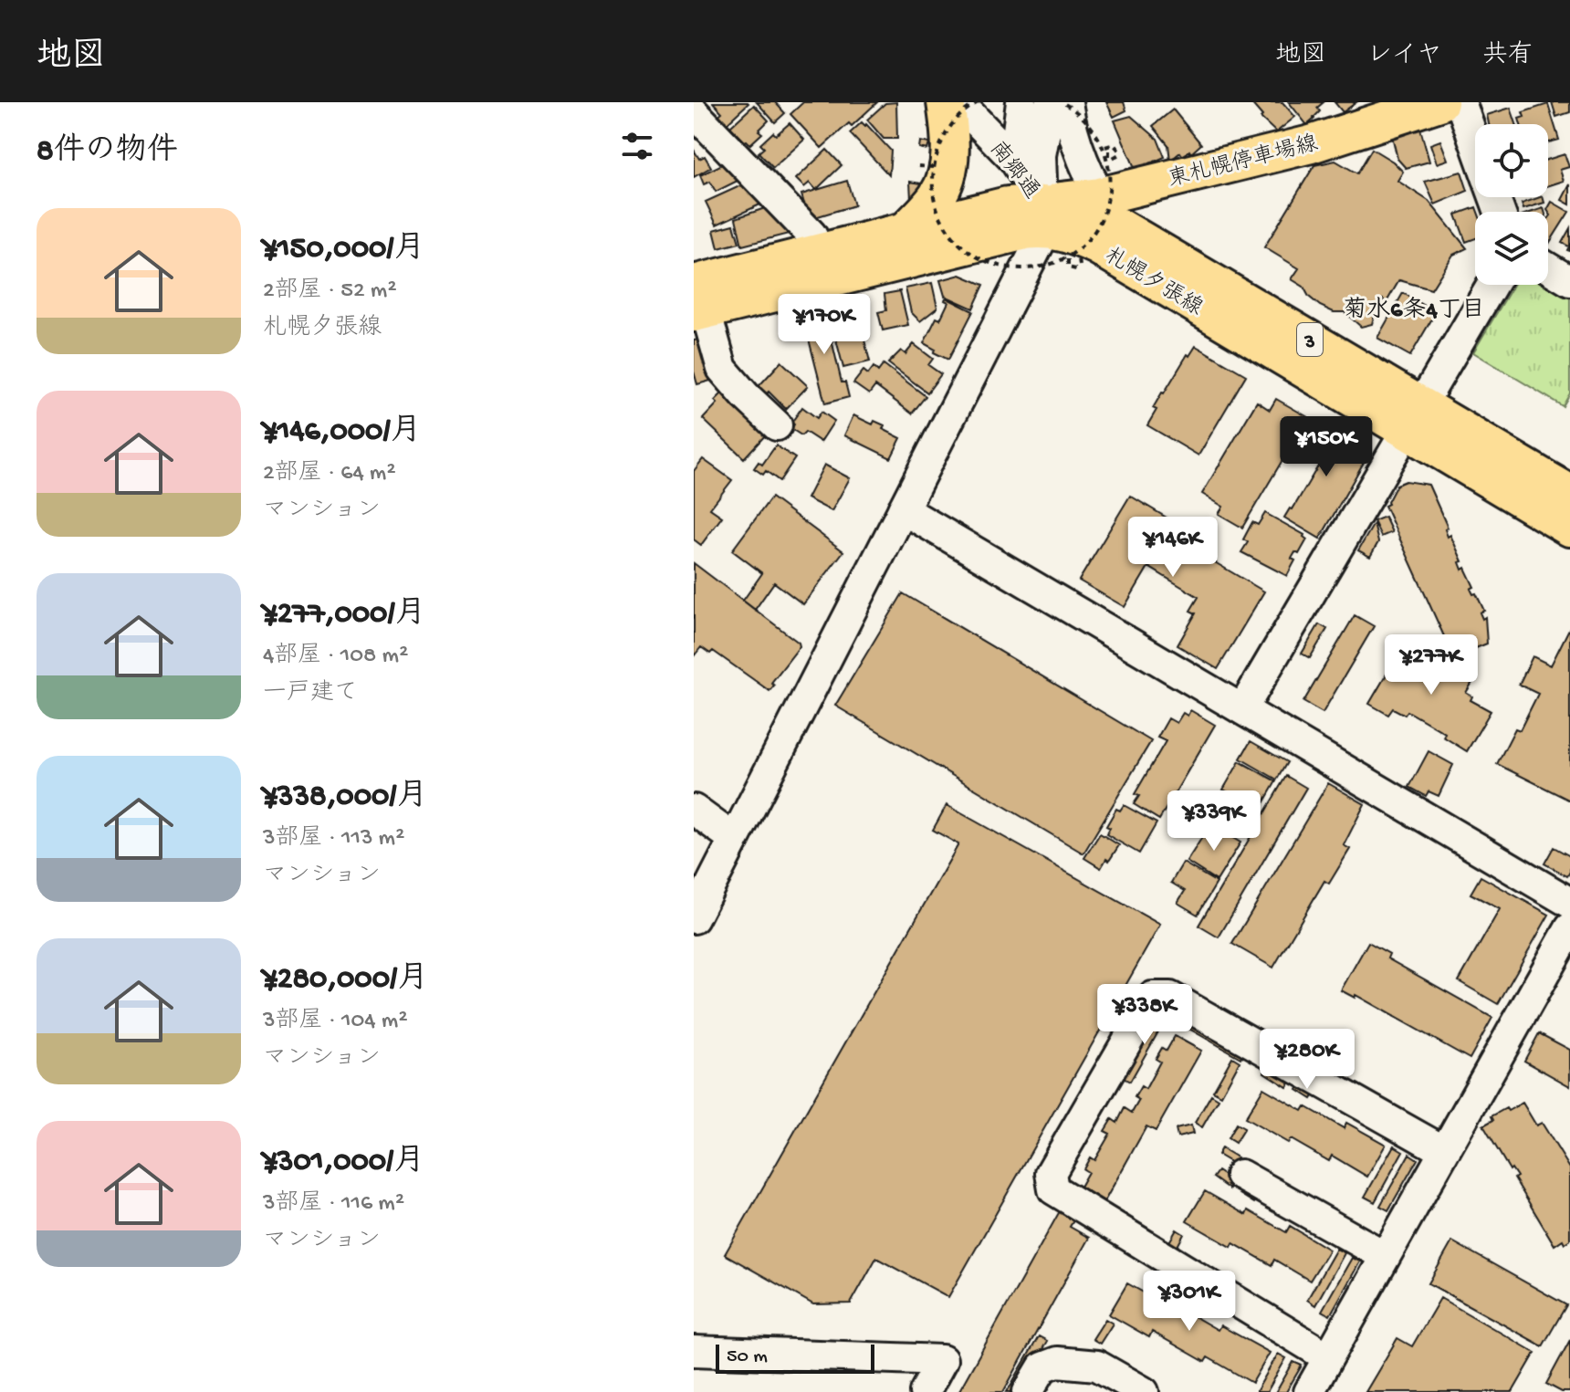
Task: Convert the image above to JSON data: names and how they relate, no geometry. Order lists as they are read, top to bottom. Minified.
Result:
{"streets":{"main road":["東札幌停車場線","札幌夕張線","3"],"street":["南郷通"]},"crossings":[["東札幌停車場線","札幌夕張線"],["南郷通","札幌夕張線"]],"districts":["菊水6条4丁目"],"scale_bar":"50 m","page":{"header":"地図","nav":["地図","レイヤ","共有"],"heading":"8件の物件","list":[{"name":"¥150,000/月","note":"2部屋 · 52 m² · 札幌夕張線"},{"name":"¥146,000/月","note":"2部屋 · 64 m² · マンション"},{"name":"¥277,000/月","note":"4部屋 · 108 m² · 一戸建て"},{"name":"¥338,000/月","note":"3部屋 · 113 m² · マンション"},{"name":"¥280,000/月","note":"3部屋 · 104 m² · マンション"},{"name":"¥301,000/月","note":"3部屋 · 116 m² · マンション"}],"price":["¥170K","¥150K","¥146K","¥277K","¥339K","¥338K","¥280K","¥301K"],"scale":"50 m"}}
